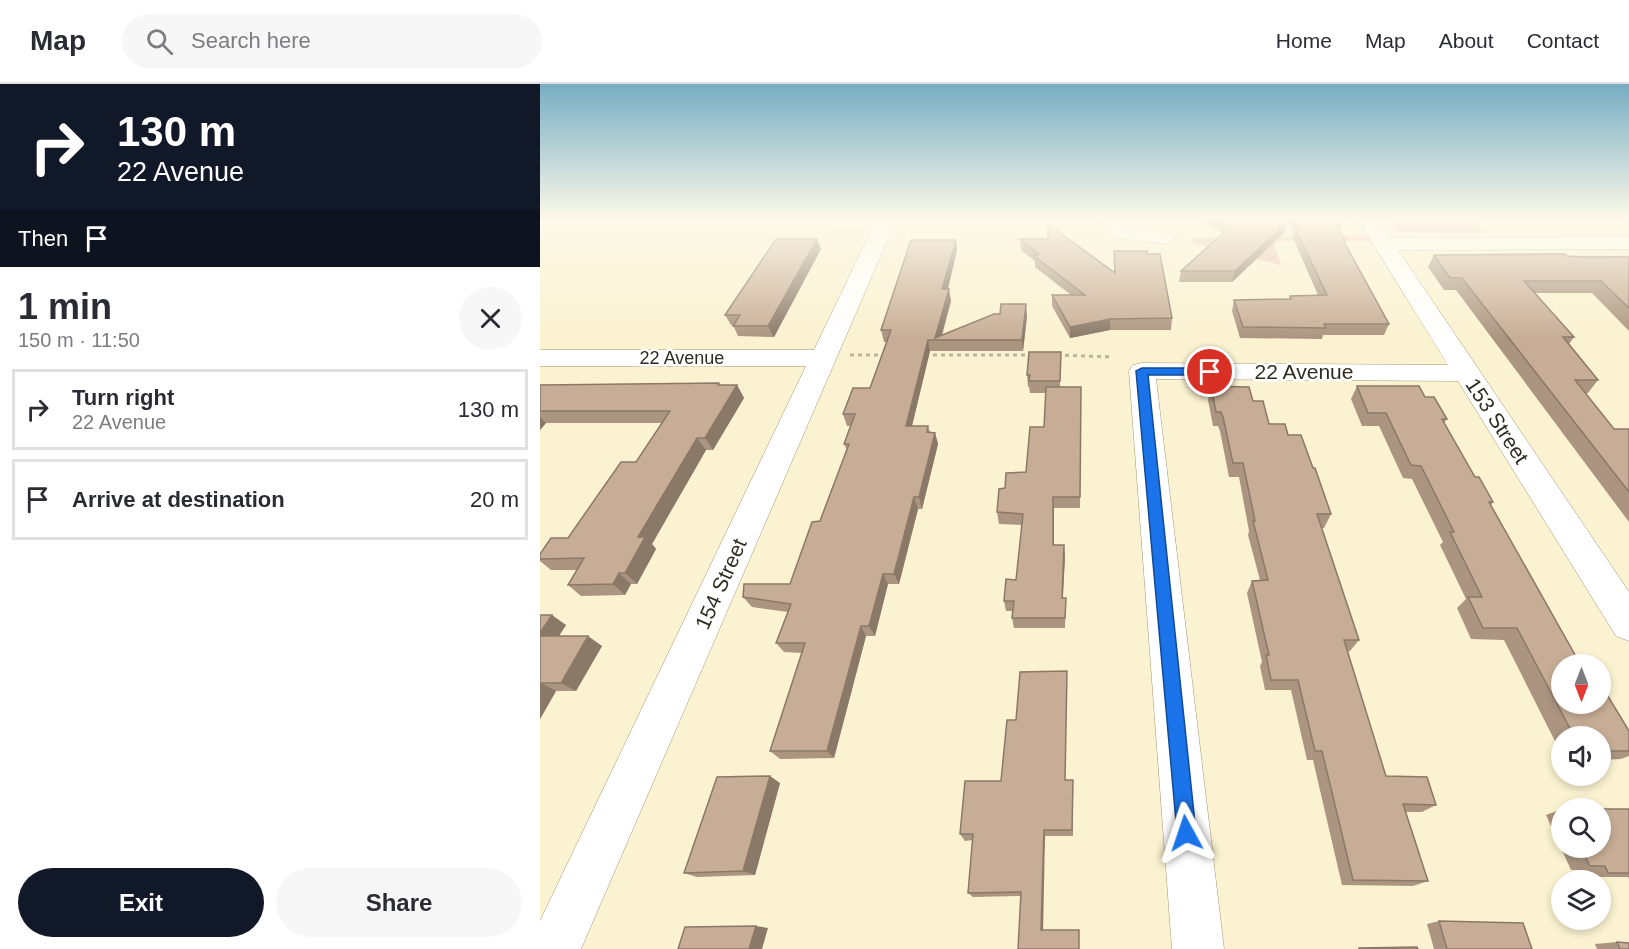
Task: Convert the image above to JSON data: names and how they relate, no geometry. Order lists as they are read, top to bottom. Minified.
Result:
{"streets":{"street":["22 Avenue","153 Street","154 Street"]},"crossings":[["22 Avenue","153 Street"],["22 Avenue","154 Street"]],"north":"bottom","page":{"header":"Map","search":"Search here","nav":["Home","Map","About","Contact"],"turn":["130 m","22 Avenue"],"then":"Then","heading":["1 min","150 m · 11:50"],"list":[{"name":"Turn right","note":"22 Avenue","value":"130 m"},{"name":"Arrive at destination","value":"20 m"}],"buttons":["Exit","Share"]}}
